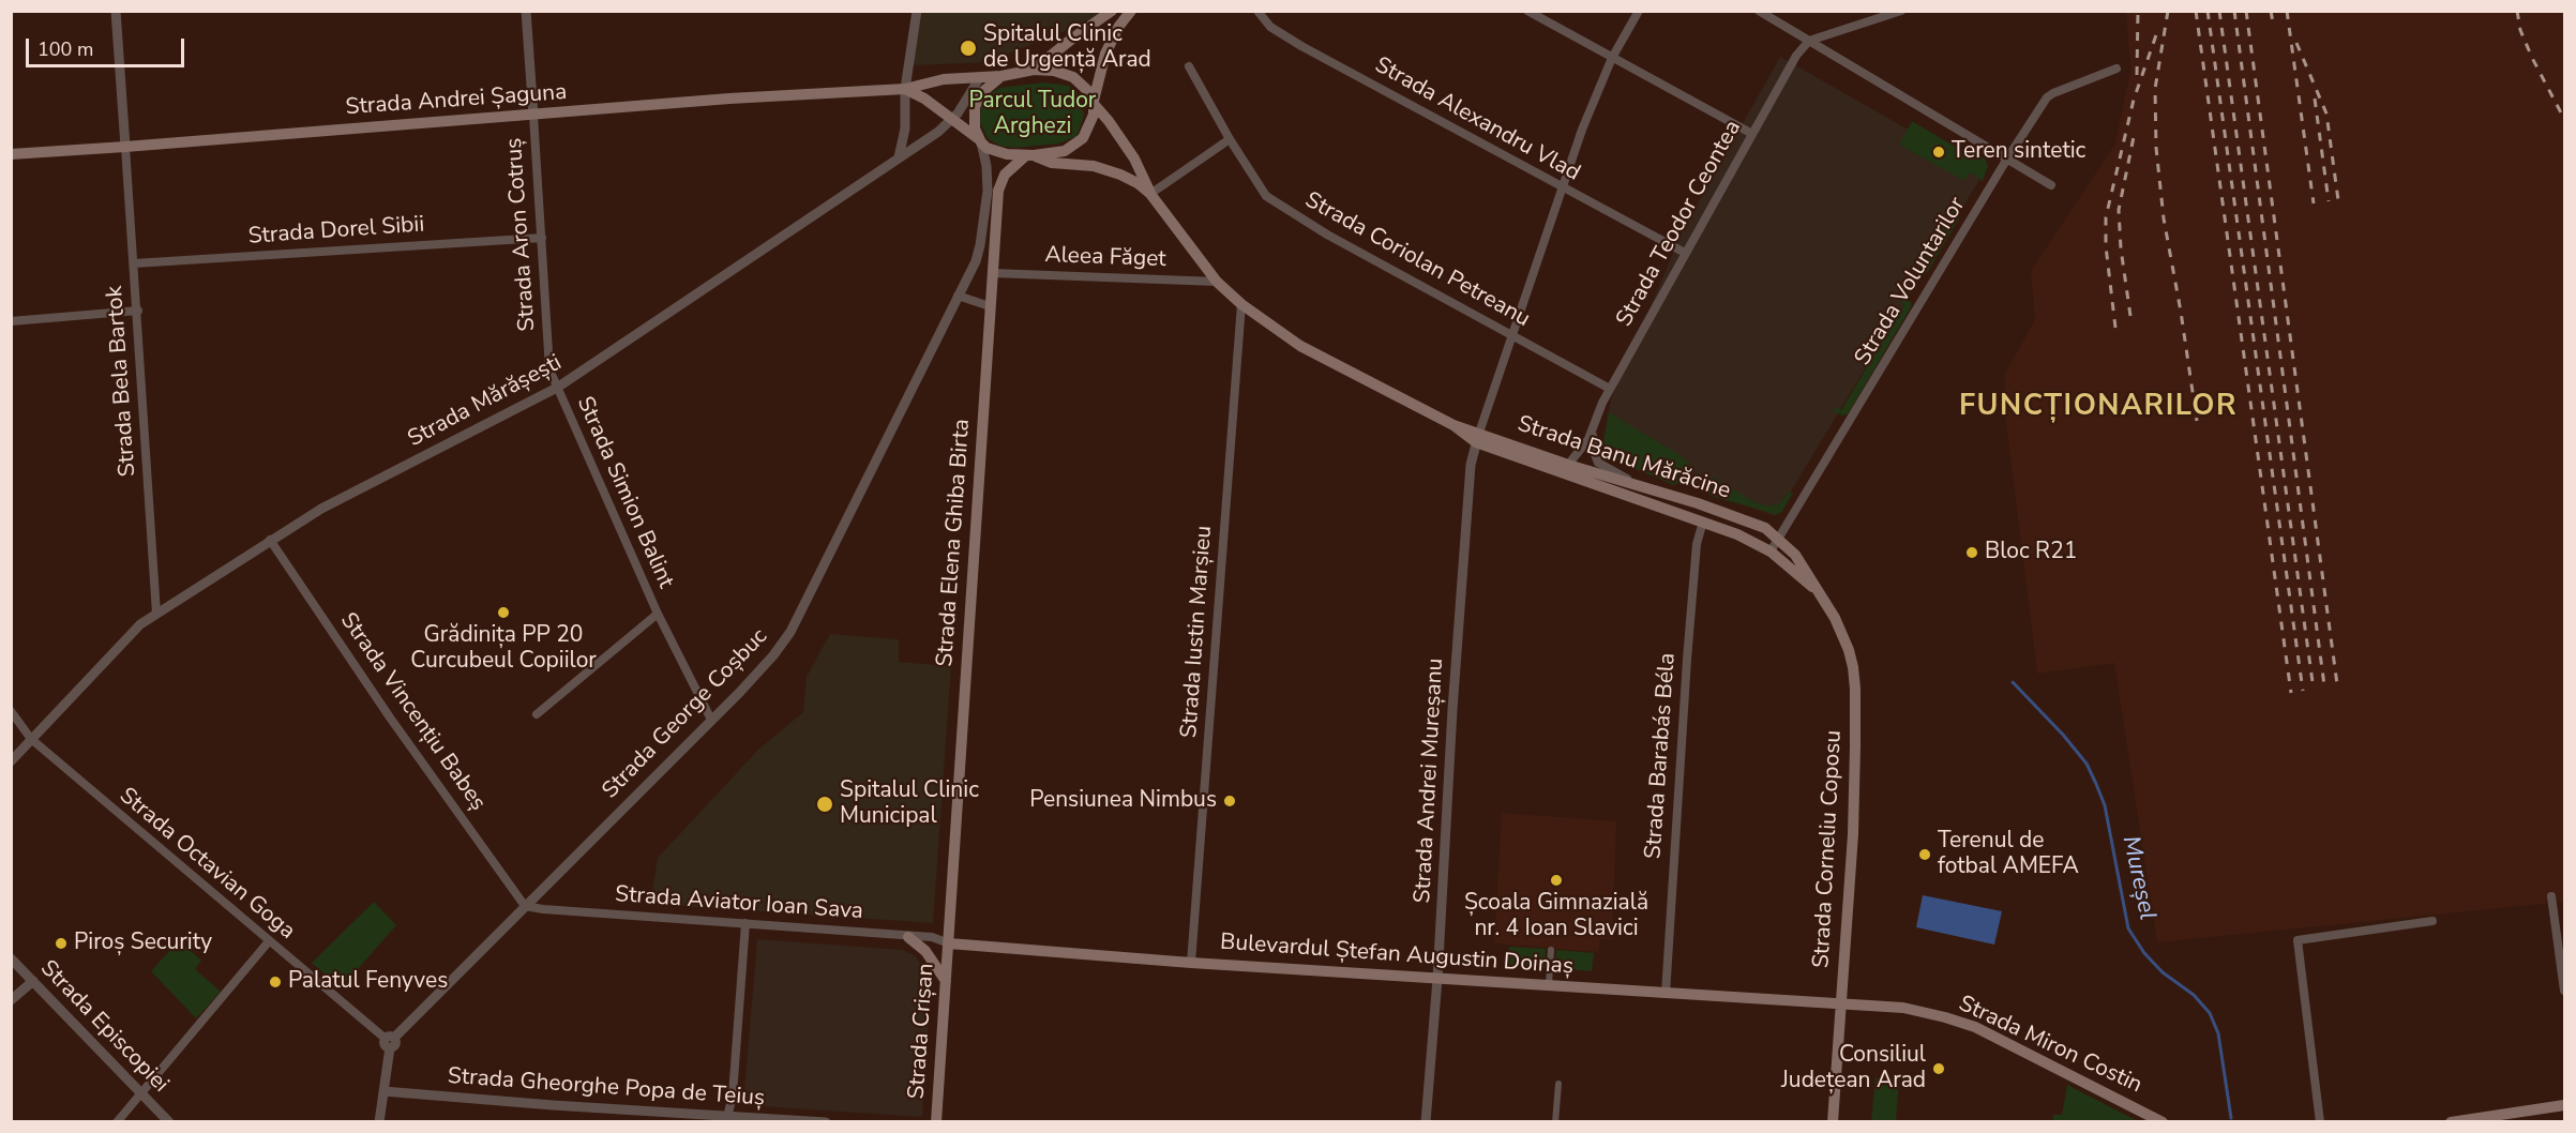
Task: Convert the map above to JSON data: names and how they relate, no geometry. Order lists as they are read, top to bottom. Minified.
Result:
{"streets":{"main road":["Strada Andrei Șaguna","Strada Banu Mărăcine","Strada Elena Ghiba Birta","Strada Corneliu Coposu","Bulevardul Ștefan Augustin Doinaș","Strada Crișan","Strada Miron Costin"],"street":["Strada Alexandru Vlad","Strada Teodor Ceontea","Strada Dorel Sibii","Strada Aron Cotruș","Aleea Făget","Strada Coriolan Petreanu","Strada Voluntarilor","Strada Bela Bartok","Strada Mărășești","Strada Simion Balint","Strada Iustin Marșieu","Strada Vincențiu Babeș","Strada George Coșbuc","Strada Barabás Béla","Strada Andrei Mureșanu","Strada Octavian Goga","Strada Aviator Ioan Sava","Strada Episcopiei","Strada Gheorghe Popa de Teiuș"]},"crossings":[["Strada Andrei Șaguna","Strada Aron Cotruș"],["Strada Andrei Șaguna","Strada Bela Bartok"],["Strada Andrei Șaguna","Strada Mărășești"],["Strada Andrei Șaguna","Strada Banu Mărăcine"],["Strada Andrei Șaguna","Strada Elena Ghiba Birta"],["Strada Andrei Șaguna","Strada George Coșbuc"],["Strada Alexandru Vlad","Strada Teodor Ceontea"],["Strada Teodor Ceontea","Strada Coriolan Petreanu"],["Strada Teodor Ceontea","Strada Banu Mărăcine"],["Strada Dorel Sibii","Strada Aron Cotruș"],["Strada Dorel Sibii","Strada Bela Bartok"],["Strada Aron Cotruș","Strada Mărășești"],["Strada Aron Cotruș","Strada Simion Balint"],["Aleea Făget","Strada Banu Mărăcine"],["Aleea Făget","Strada Elena Ghiba Birta"],["Strada Voluntarilor","Strada Banu Mărăcine"],["Strada Voluntarilor","Strada Corneliu Coposu"],["Strada Bela Bartok","Strada Mărășești"],["Strada Mărășești","Strada Simion Balint"],["Strada Mărășești","Strada Vincențiu Babeș"],["Strada Mărășești","Strada Octavian Goga"],["Strada Banu Mărăcine","Strada Elena Ghiba Birta"],["Strada Banu Mărăcine","Strada Iustin Marșieu"],["Strada Banu Mărăcine","Strada George Coșbuc"],["Strada Banu Mărăcine","Strada Barabás Béla"],["Strada Banu Mărăcine","Strada Andrei Mureșanu"],["Strada Banu Mărăcine","Strada Corneliu Coposu"],["Strada Simion Balint","Strada George Coșbuc"],["Strada Elena Ghiba Birta","Strada George Coșbuc"],["Strada Elena Ghiba Birta","Strada Aviator Ioan Sava"],["Strada Elena Ghiba Birta","Bulevardul Ștefan Augustin Doinaș"],["Strada Elena Ghiba Birta","Strada Crișan"],["Strada Iustin Marșieu","Bulevardul Ștefan Augustin Doinaș"],["Strada Vincențiu Babeș","Strada George Coșbuc"],["Strada Vincențiu Babeș","Strada Aviator Ioan Sava"],["Strada George Coșbuc","Strada Octavian Goga"],["Strada George Coșbuc","Strada Aviator Ioan Sava"],["Strada Barabás Béla","Bulevardul Ștefan Augustin Doinaș"],["Strada Andrei Mureșanu","Bulevardul Ștefan Augustin Doinaș"],["Strada Corneliu Coposu","Bulevardul Ștefan Augustin Doinaș"],["Strada Corneliu Coposu","Strada Miron Costin"],["Strada Aviator Ioan Sava","Bulevardul Ștefan Augustin Doinaș"],["Strada Aviator Ioan Sava","Strada Crișan"],["Bulevardul Ștefan Augustin Doinaș","Strada Crișan"],["Bulevardul Ștefan Augustin Doinaș","Strada Miron Costin"]],"districts":["FUNCȚIONARILOR"],"water":["Mureșel"],"parks":["Parcul Tudor Arghezi"],"places":["Spitalul Clinic de Urgență Arad","Teren sintetic","Bloc R21","Grădinița PP 20 Curcubeul Copiilor","Pensiunea Nimbus","Spitalul Clinic Municipal","Terenul de fotbal AMEFA","Școala Gimnazială nr. 4 Ioan Slavici","Piroș Security","Palatul Fenyves","Consiliul Județean Arad"],"scale_bar":"100 m"}
